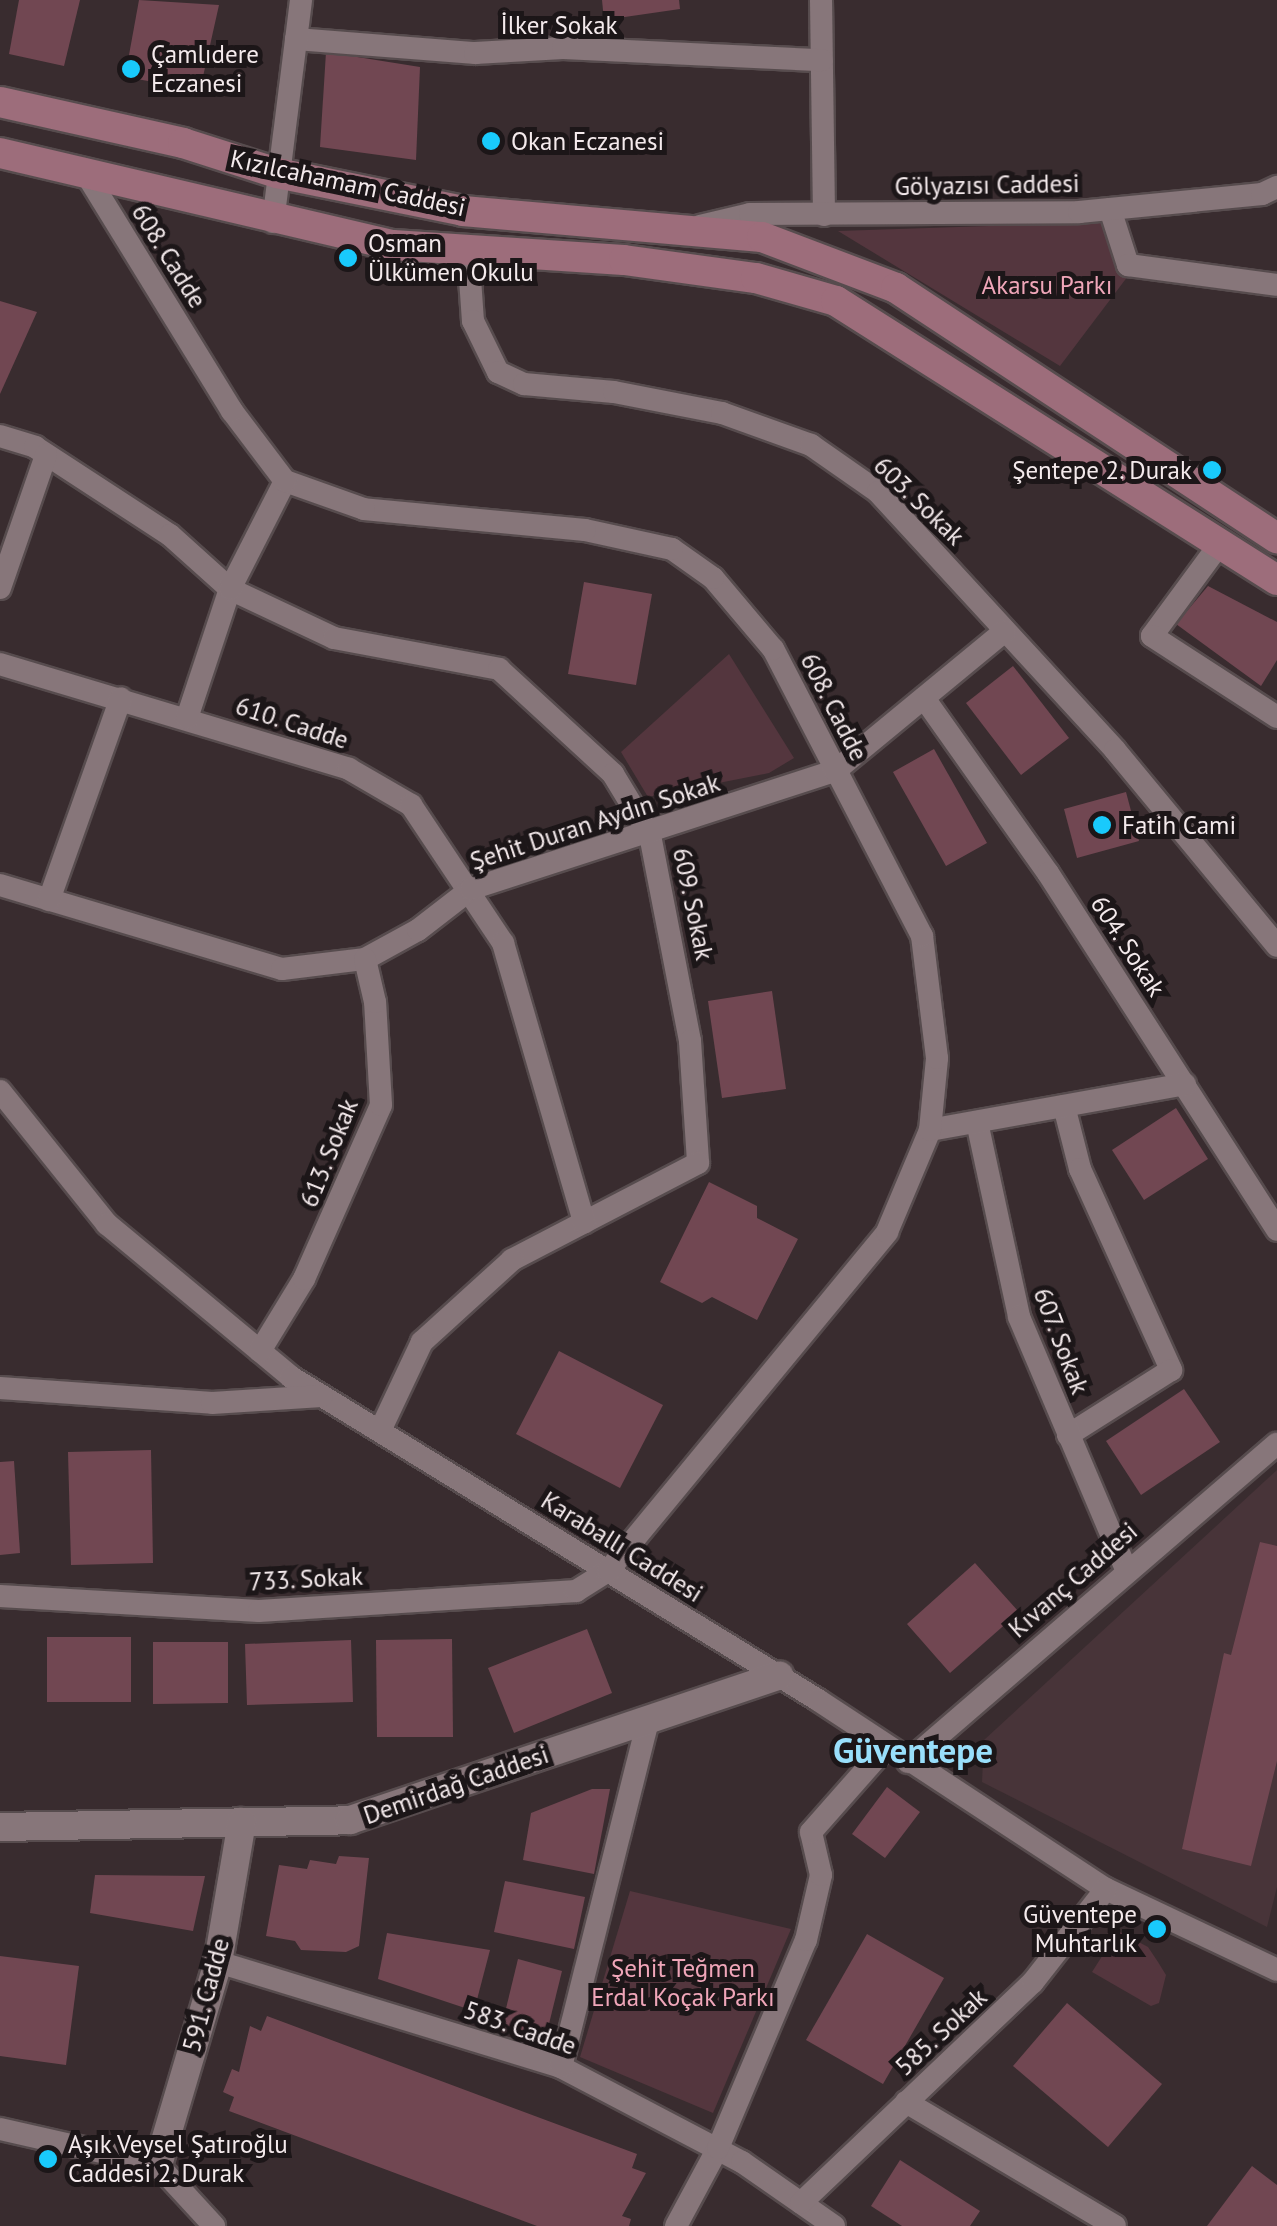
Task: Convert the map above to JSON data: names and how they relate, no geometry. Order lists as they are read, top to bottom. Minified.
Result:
{"streets":{"main road":["Kızılcahamam Caddesi"],"street":["İlker Sokak","Gölyazısı Caddesi","608. Cadde","603. Sokak","610. Cadde","Şehit Duran Aydın Sokak","609. Sokak","604. Sokak","613. Sokak","607. Sokak","Karaballı Caddesi","733. Sokak","Kıvanç Caddesi","Demirdağ Caddesi","591. Cadde","583. Cadde","585. Sokak"]},"crossings":[["Kızılcahamam Caddesi","Gölyazısı Caddesi"],["Kızılcahamam Caddesi","608. Cadde"],["Kızılcahamam Caddesi","603. Sokak"],["608. Cadde","Şehit Duran Aydın Sokak"],["608. Cadde","Karaballı Caddesi"],["608. Cadde","733. Sokak"],["603. Sokak","Şehit Duran Aydın Sokak"],["610. Cadde","Şehit Duran Aydın Sokak"],["610. Cadde","609. Sokak"],["Şehit Duran Aydın Sokak","609. Sokak"],["Şehit Duran Aydın Sokak","604. Sokak"],["Şehit Duran Aydın Sokak","613. Sokak"],["609. Sokak","Karaballı Caddesi"],["613. Sokak","Karaballı Caddesi"],["607. Sokak","Kıvanç Caddesi"],["Karaballı Caddesi","733. Sokak"],["Karaballı Caddesi","Kıvanç Caddesi"],["Karaballı Caddesi","Demirdağ Caddesi"],["Karaballı Caddesi","585. Sokak"],["Demirdağ Caddesi","591. Cadde"],["591. Cadde","583. Cadde"],["583. Cadde","585. Sokak"]],"districts":["Güventepe"],"parks":["Akarsu Parkı","Şehit Teğmen Erdal Koçak Parkı"],"places":["Çamlıdere Eczanesi","Okan Eczanesi","Osman Ülkümen Okulu","Şentepe 2. Durak","Fatih Cami","Güventepe Muhtarlık","Aşık Veysel Şatıroğlu Caddesi 2. Durak"]}
